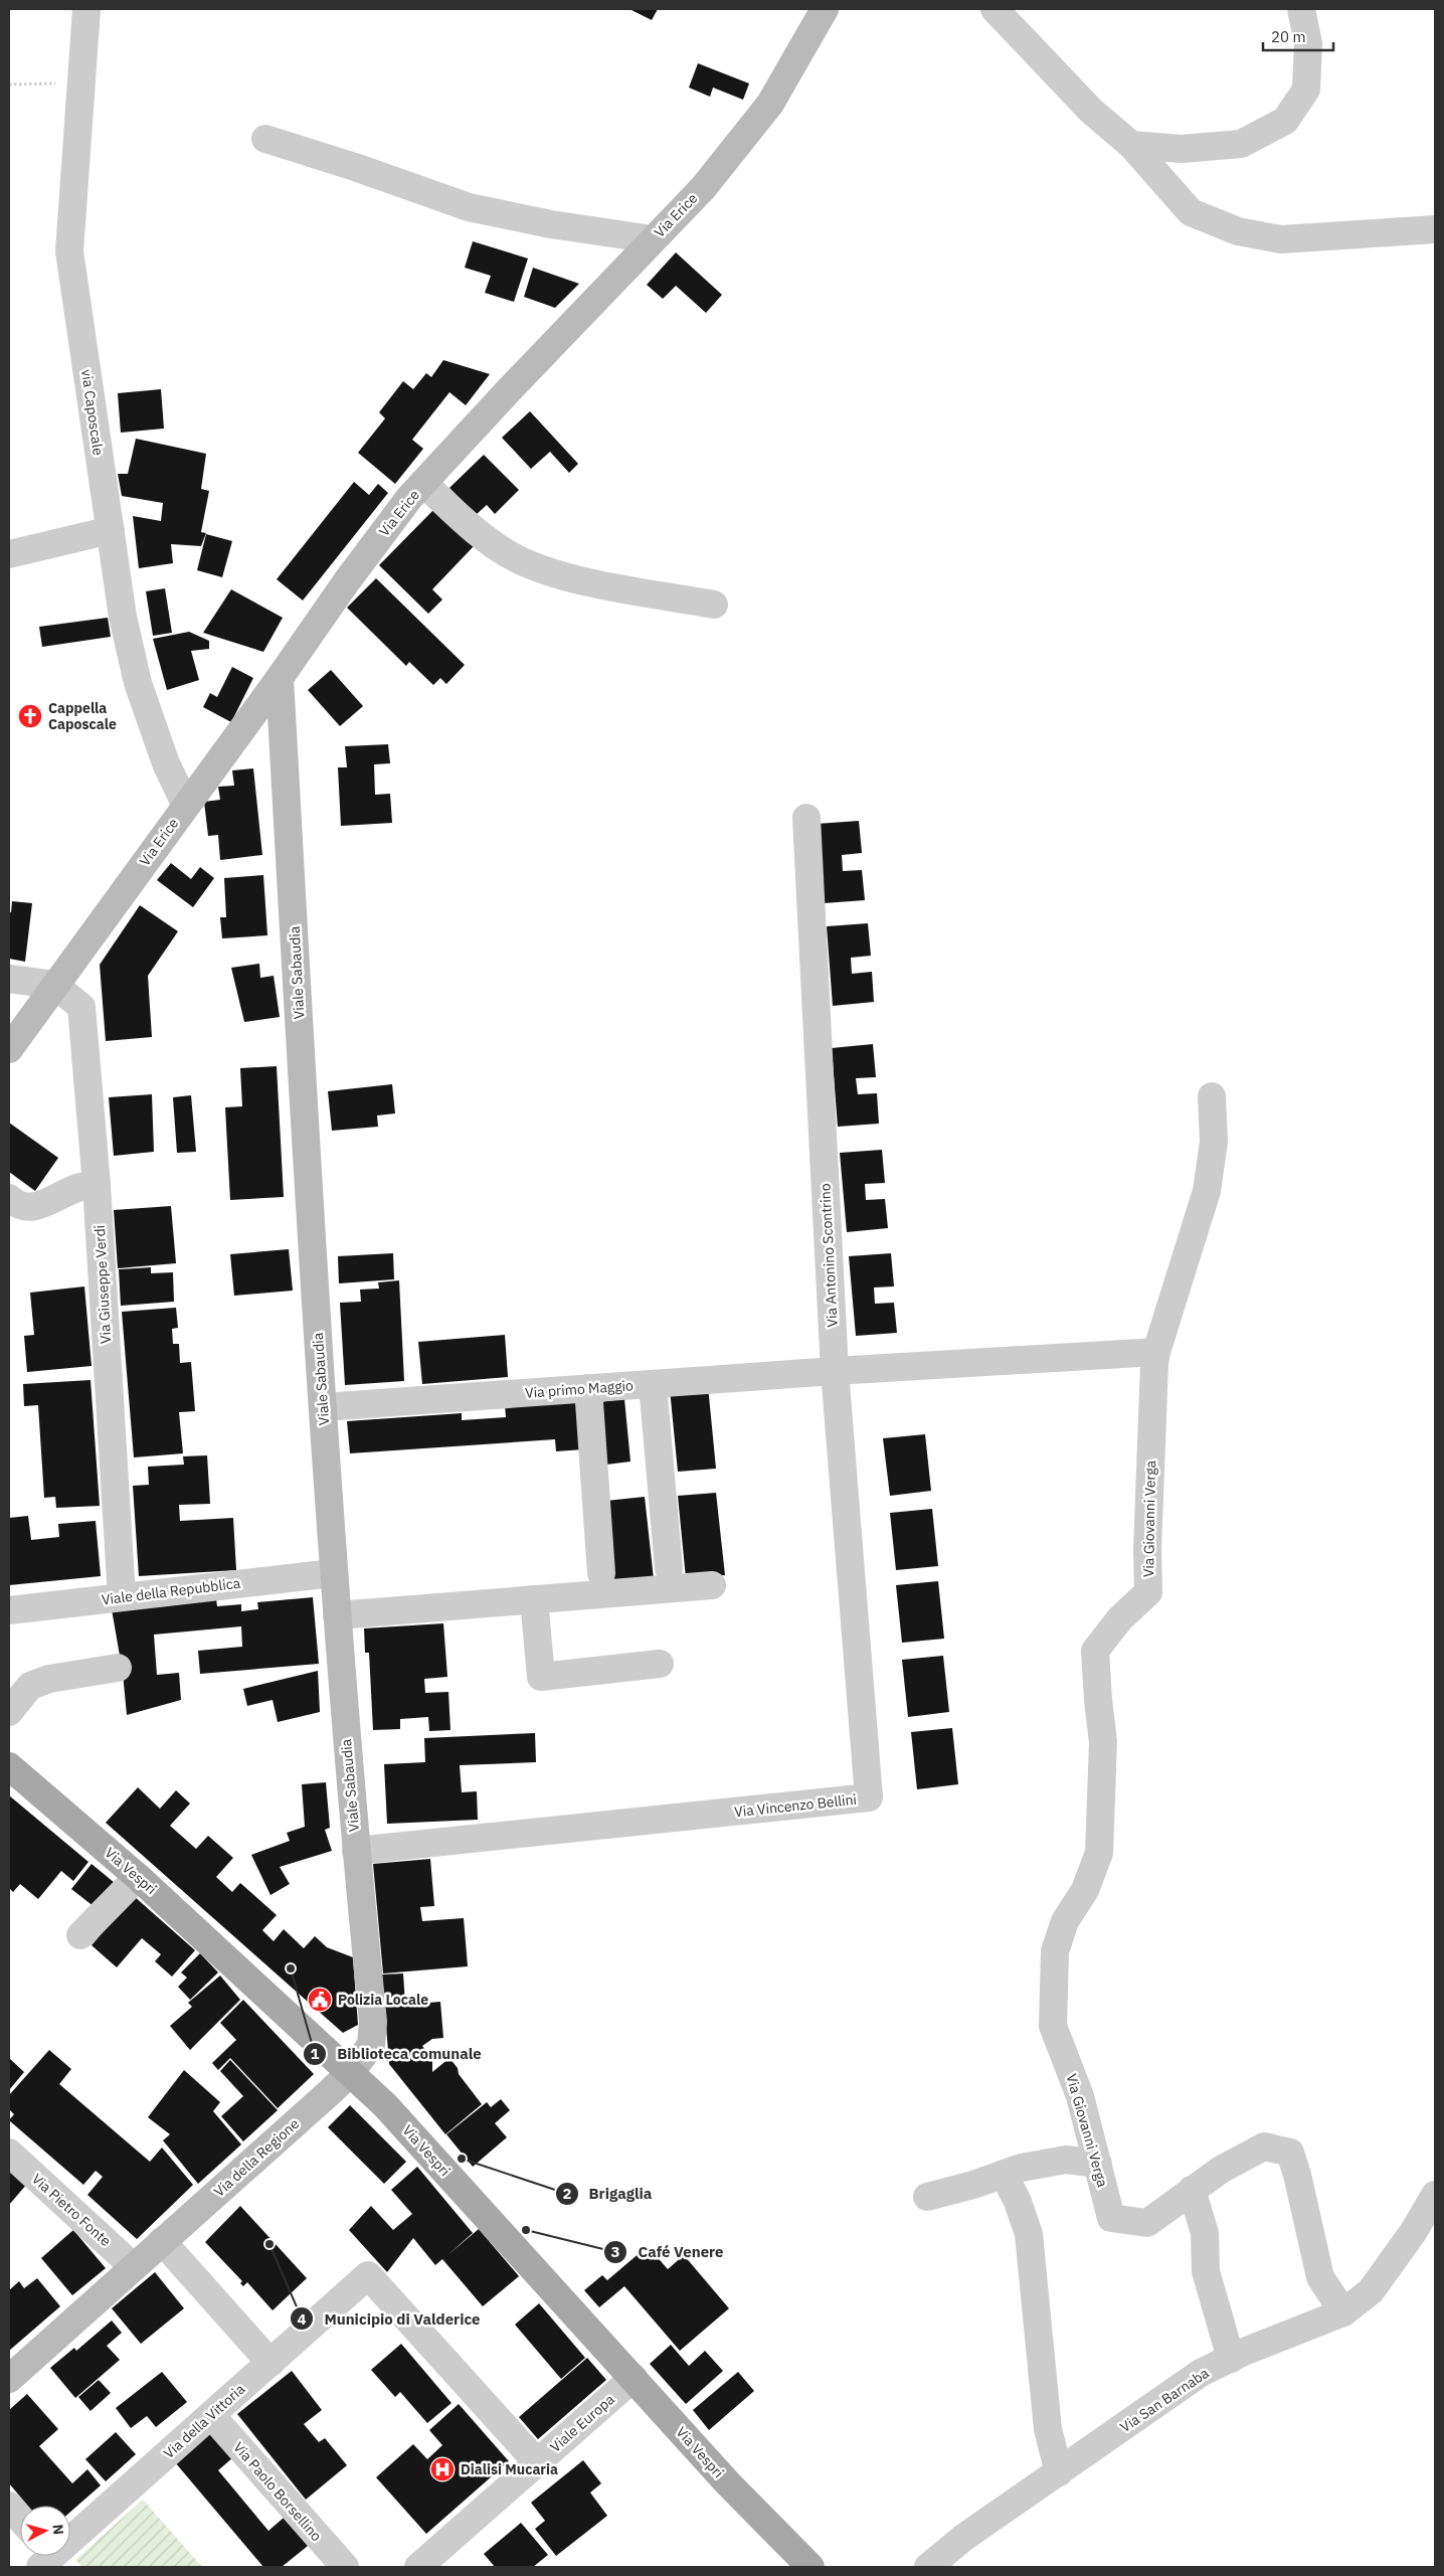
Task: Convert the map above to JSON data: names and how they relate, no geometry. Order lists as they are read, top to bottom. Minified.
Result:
{"streets":{"main road":["Via Vespri"],"street":["Via Erice","via Caposcale","Viale Sabaudia","Via Antonino Scontrino","Via Giuseppe Verdi","Via primo Maggio","Via Giovanni Verga","Viale della Repubblica","Via Vincenzo Bellini","Via della Regione","Via Pietro Fonte","Via San Barnaba","Via della Vittoria","Viale Europa","Via Paolo Borsellino"]},"crossings":[["Via Erice","via Caposcale"],["Via Erice","Viale Sabaudia"],["Via Erice","Via Giuseppe Verdi"],["Viale Sabaudia","Via primo Maggio"],["Viale Sabaudia","Viale della Repubblica"],["Viale Sabaudia","Via Vincenzo Bellini"],["Viale Sabaudia","Via Vespri"],["Viale Sabaudia","Via della Regione"],["Via Antonino Scontrino","Via primo Maggio"],["Via Antonino Scontrino","Via Vincenzo Bellini"],["Via Giuseppe Verdi","Viale della Repubblica"],["Via primo Maggio","Via Vincenzo Bellini"],["Via Giovanni Verga","Via San Barnaba"],["Via Vespri","Via della Regione"],["Via Vespri","Viale Europa"],["Via della Regione","Via Pietro Fonte"],["Via della Vittoria","Viale Europa"],["Via della Vittoria","Via Paolo Borsellino"]],"places":{"church":["Cappella Caposcale"],"other":["Biblioteca comunale","Brigaglia","Café Venere","Municipio di Valderice"],"public building":["Polizia Locale"],"hospital":["Dialisi Mucaria"]},"scale_bar":"20 m","north":"right"}
